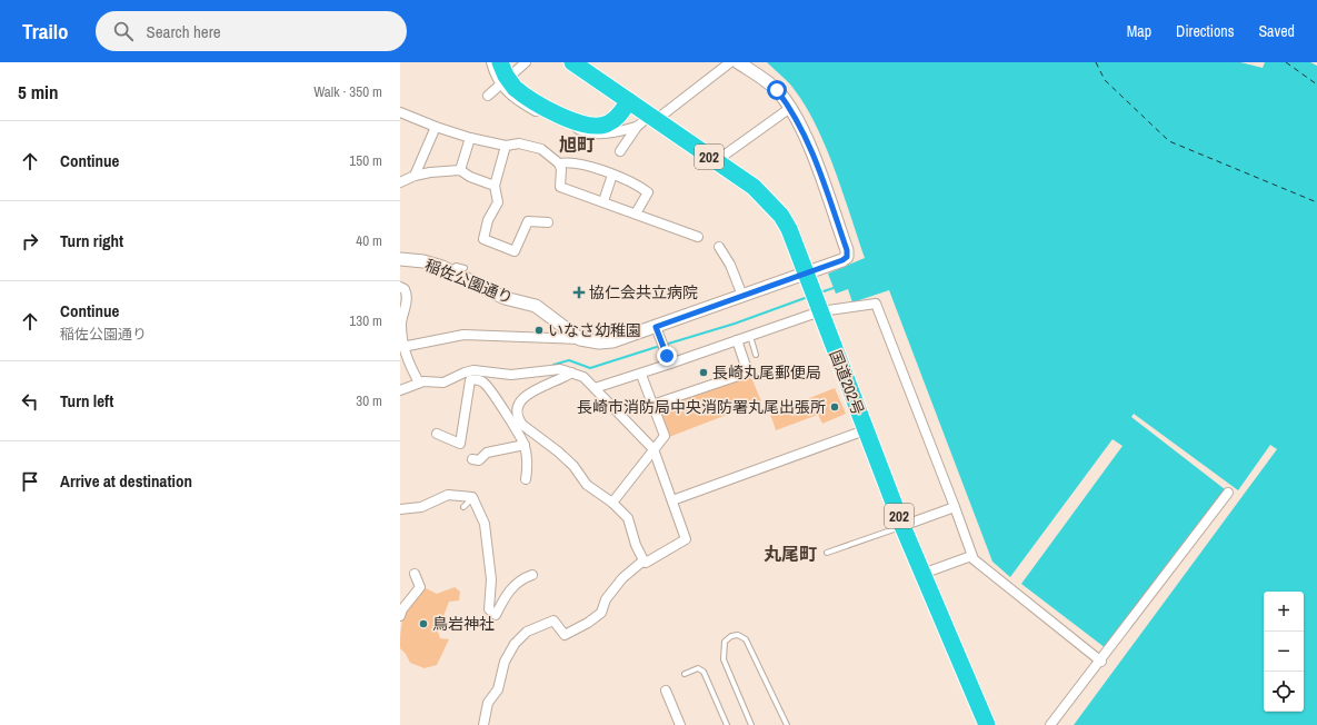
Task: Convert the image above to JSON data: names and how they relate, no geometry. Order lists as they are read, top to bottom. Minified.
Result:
{"streets":{"highway":["202","国道202号"],"street":["稲佐公園通り"]},"crossings":[["稲佐公園通り","国道202号"]],"districts":["旭町","丸尾町"],"places":{"health":["協仁会共立病院"],"other":["いなさ幼稚園","長崎丸尾郵便局","長崎市消防局中央消防署丸尾出張所","鳥岩神社"]},"page":{"header":"Trailo","search":"Search here","nav":["Map","Directions","Saved"],"heading":["5 min","Walk · 350 m"],"list":[["Continue","150 m"],["Turn right","40 m"],["Continue","稲佐公園通り","130 m"],["Turn left","30 m"],"Arrive at destination"],"map_buttons":["+","−"]}}
